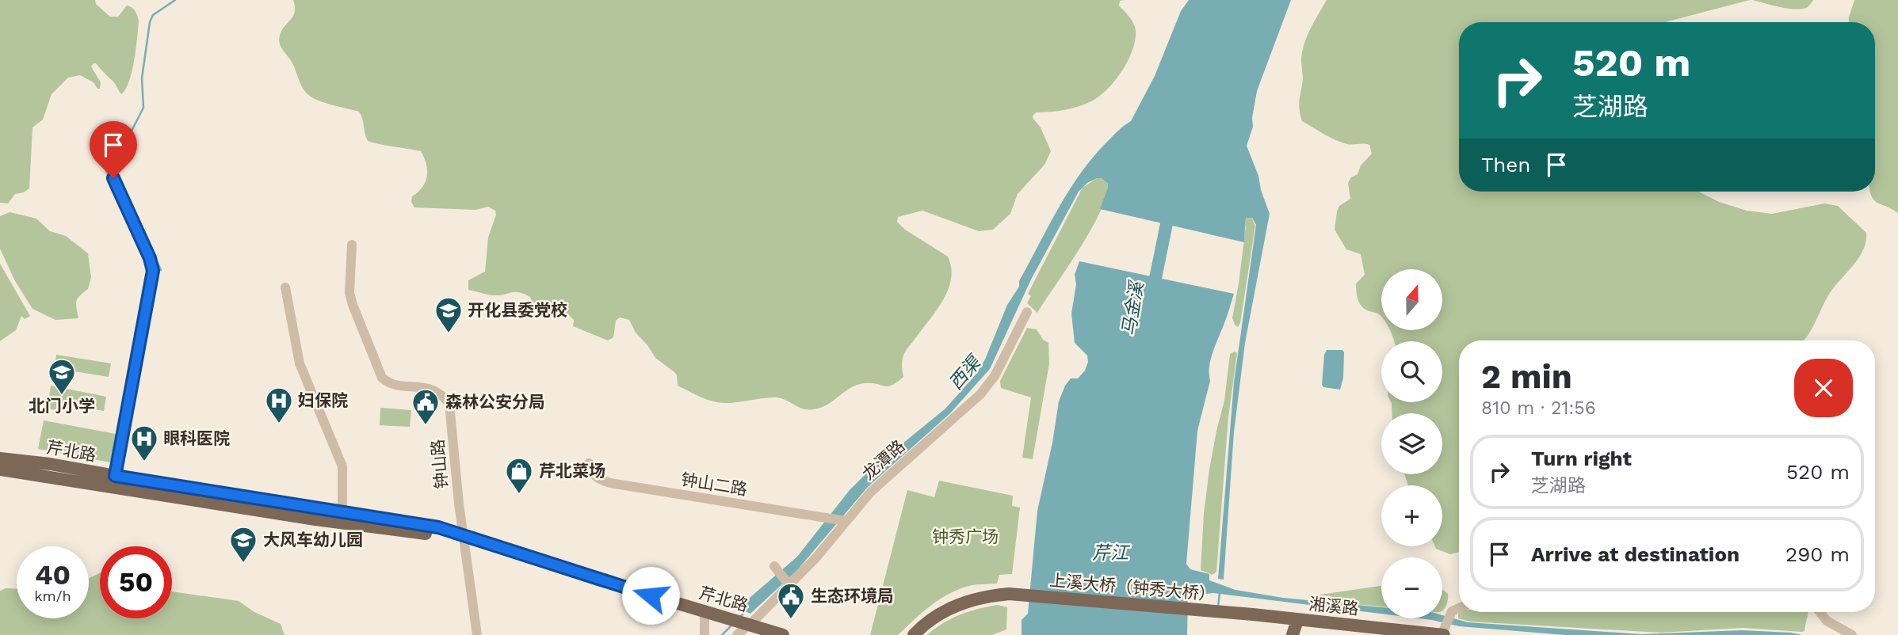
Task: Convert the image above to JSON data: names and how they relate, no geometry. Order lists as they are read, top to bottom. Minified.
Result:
{"streets":{"main road":["芹北路","上溪大桥（钟秀大桥）","湘溪路"],"street":["龙潭路","钟山路","钟山二路"]},"crossings":[["芹北路","龙潭路"],["芹北路","钟山路"],["龙潭路","钟山二路"],["上溪大桥（钟秀大桥）","湘溪路"]],"water":["马金溪","西渠","芹江"],"parks":["钟秀广场"],"places":{"school or university":["开化县委党校","北门小学","大风车幼儿园"],"hospital":["妇保院","眼科医院"],"public building":["森林公安分局","生态环境局"],"shop":["芹北菜场"]},"north":"top","page":{"turn":["520 m","芝湖路"],"then":"Then","map_buttons":["+","−"],"heading":["2 min","810 m · 21:56"],"list":[{"name":"Turn right","note":"芝湖路","value":"520 m"},{"name":"Arrive at destination","value":"290 m"}],"speed":"40 km/h","limit":"50"}}
